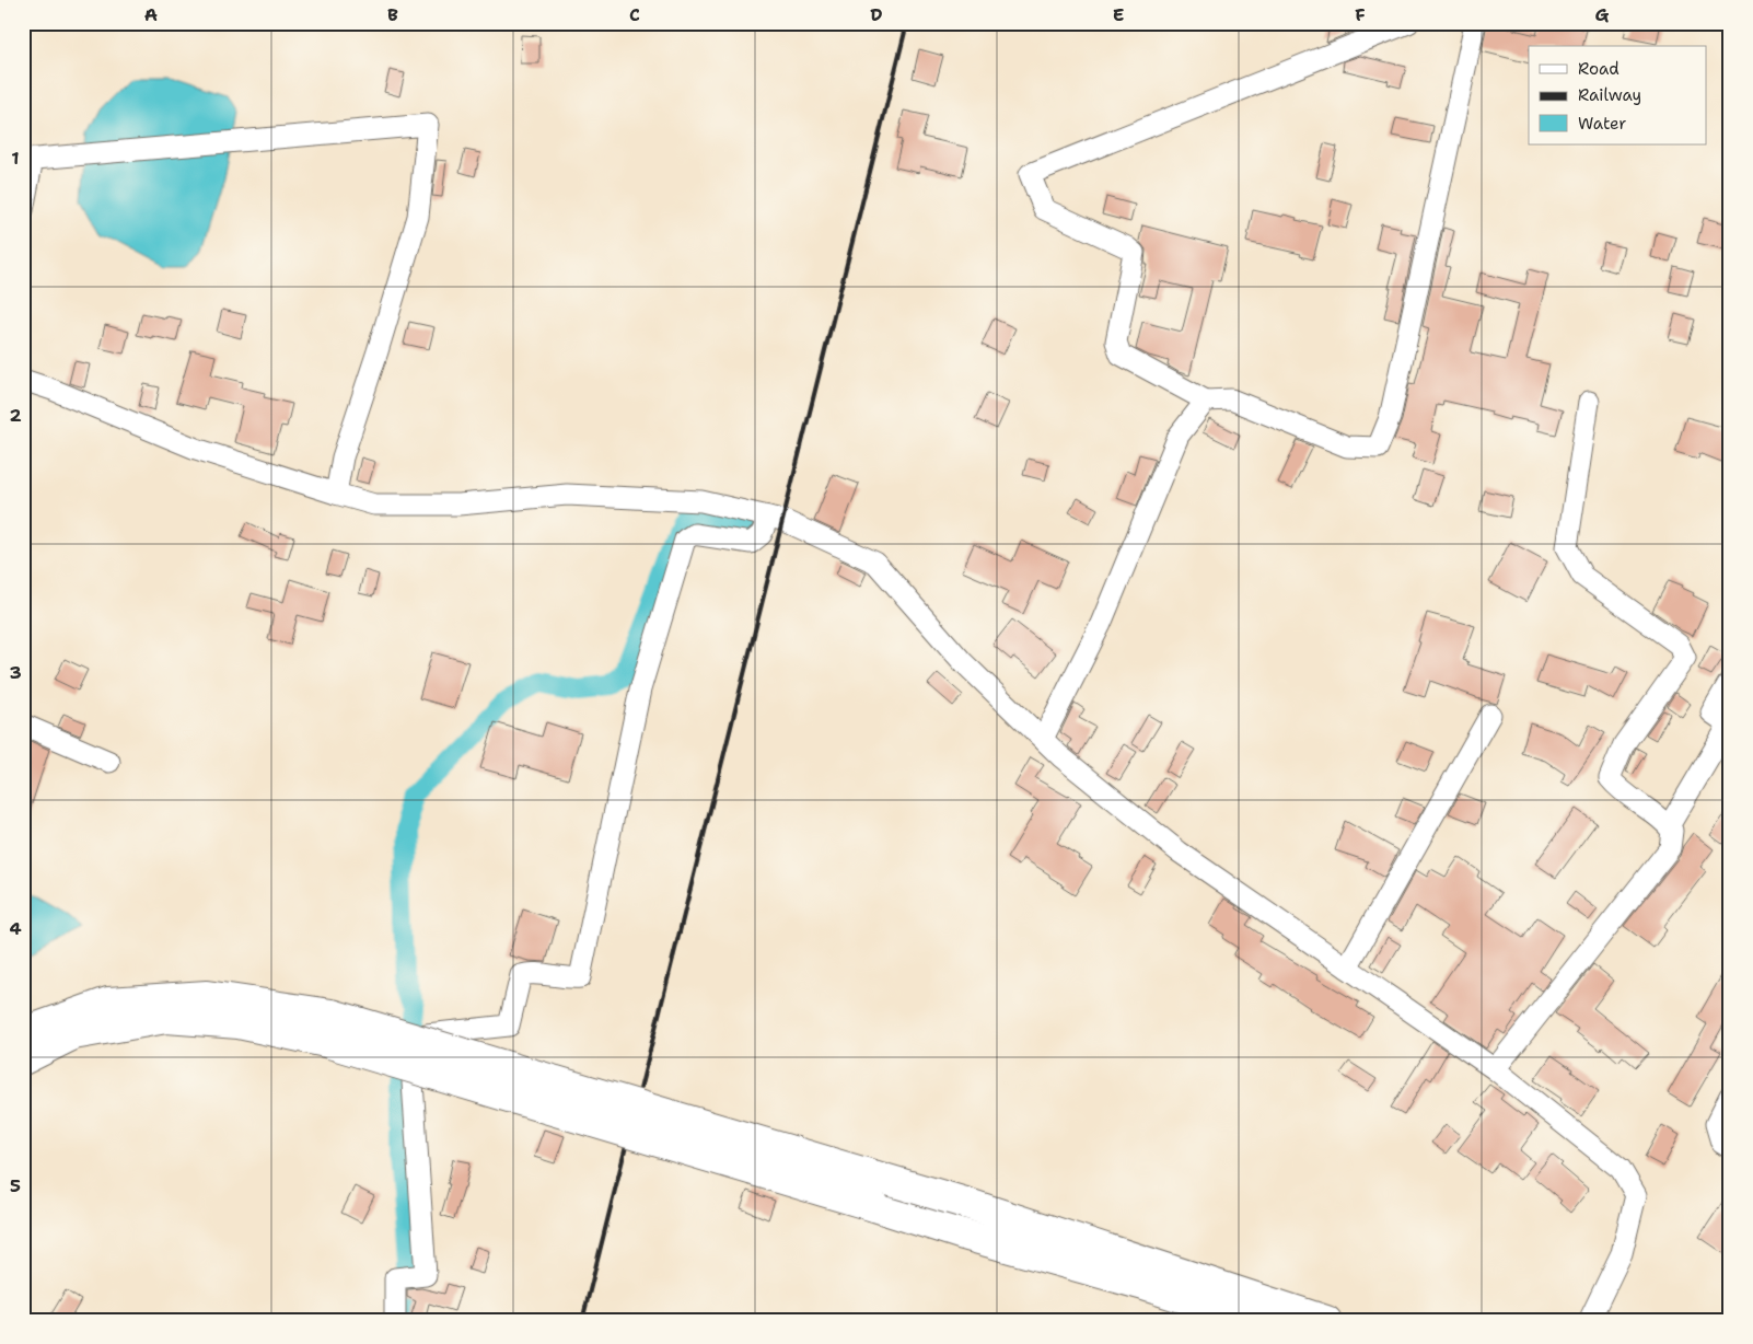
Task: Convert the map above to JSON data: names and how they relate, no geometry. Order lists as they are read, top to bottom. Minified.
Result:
{"legend":["Road","Railway","Water"],"grid":{"columns":["A","B","C","D","E","F","G"],"rows":["1","2","3","4","5"]}}
